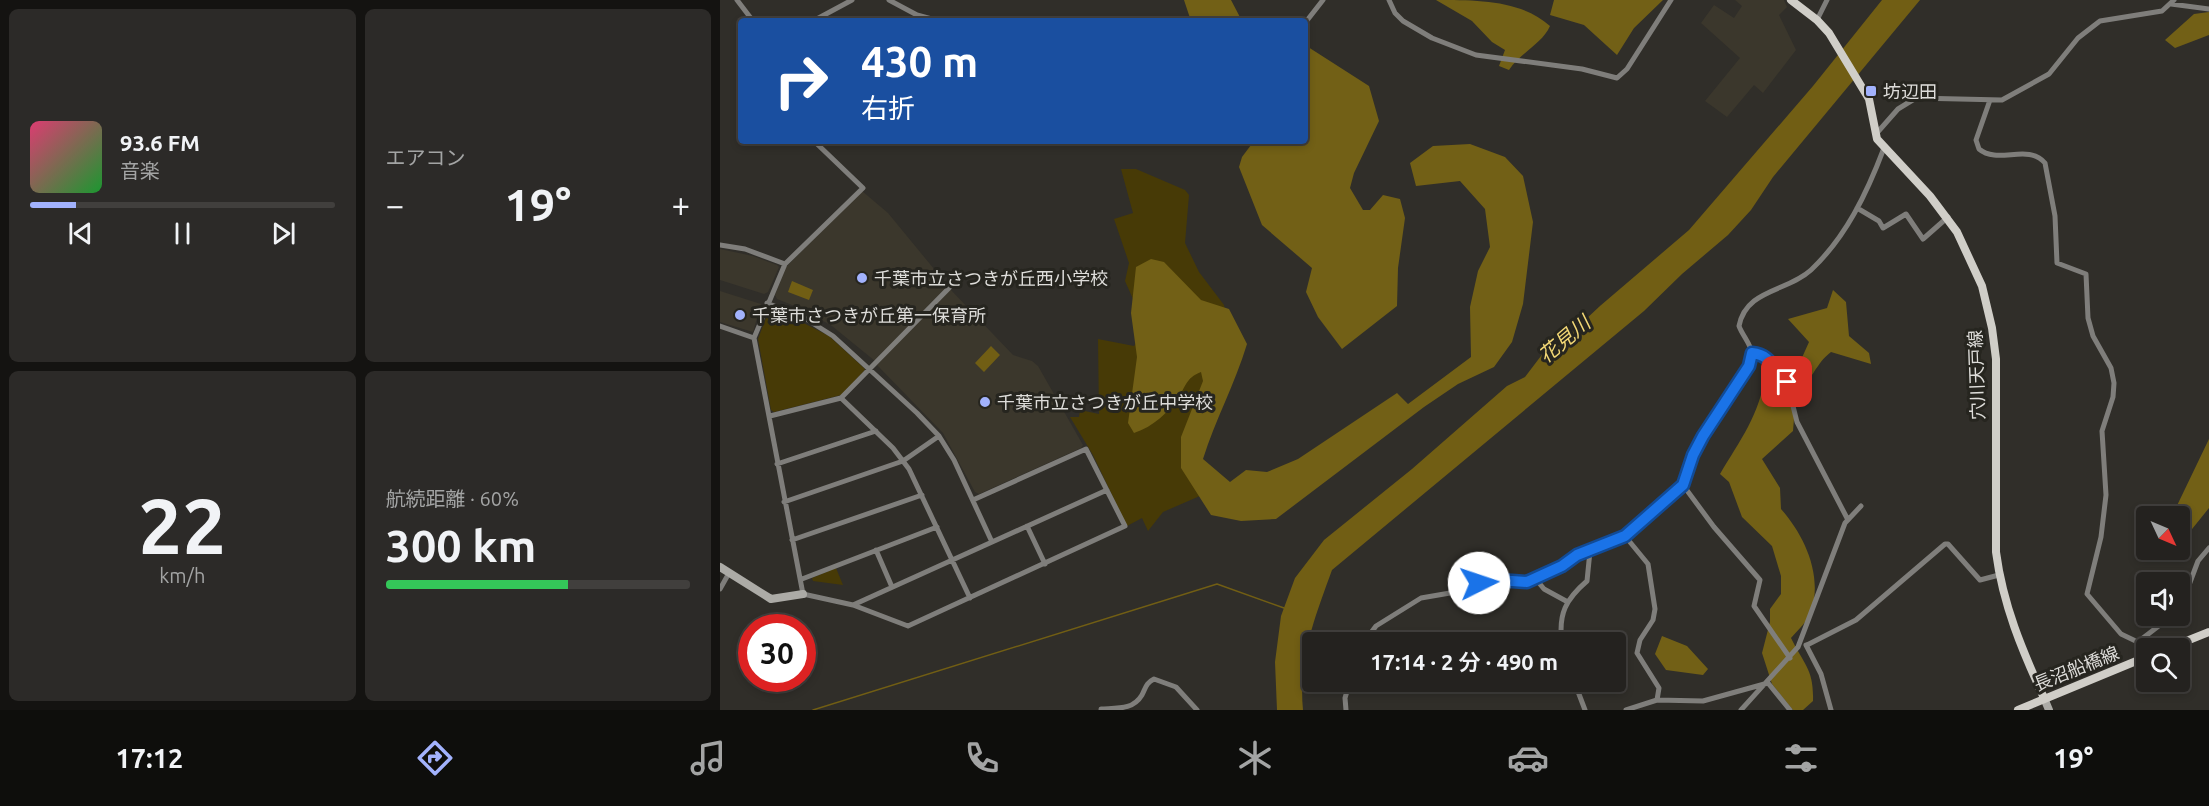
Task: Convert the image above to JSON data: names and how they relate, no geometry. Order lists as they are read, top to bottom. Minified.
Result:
{"streets":{"main road":["穴川天戸線","長沼船橋線"]},"crossings":[["穴川天戸線","長沼船橋線"]],"water":["花見川"],"places":{"transit":["坊辺田"],"other":["千葉市立さつきが丘西小学校","千葉市さつきが丘第一保育所","千葉市立さつきが丘中学校"]},"north":"bottom right","page":{"tile":["エアコン",["22","km/h"],["航続距離 · 60%","300 km"]],"turn":["430 m","右折"],"song":["93.6 FM","音楽"],"heat":["−","19°","+"],"limit":"30","trip":"17:14 · 2 分 · 490 m","tabs":["17:12","19°"]}}
